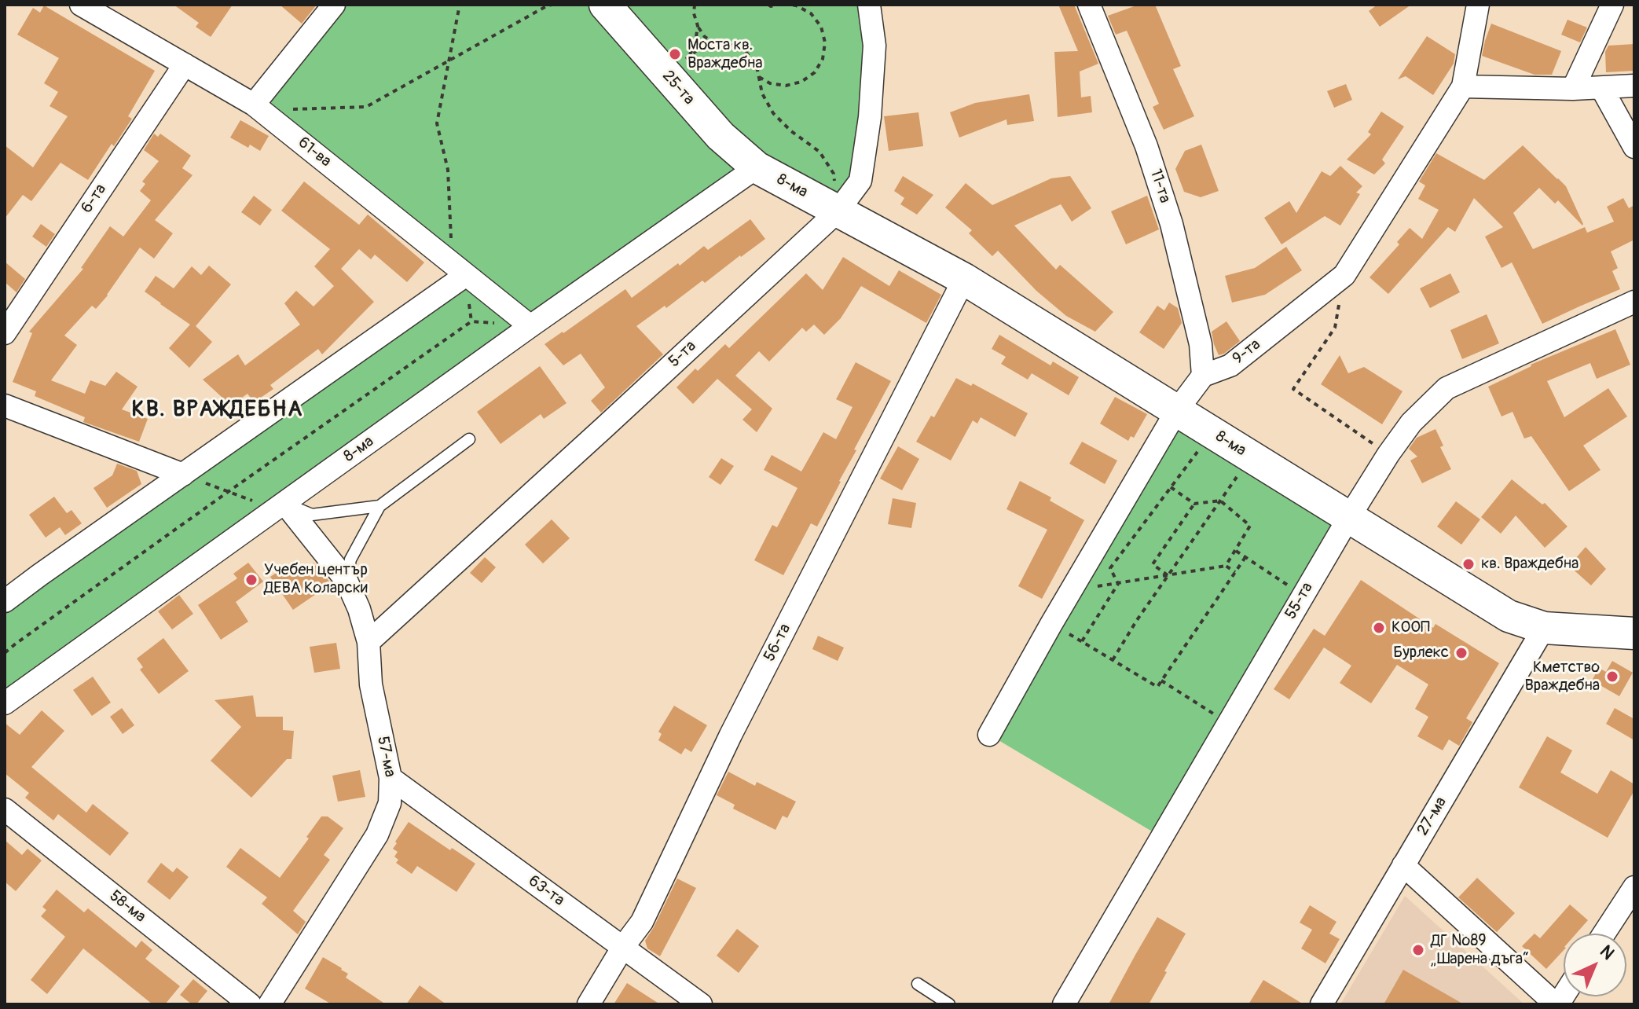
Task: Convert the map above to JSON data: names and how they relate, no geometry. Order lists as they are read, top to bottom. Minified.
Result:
{"streets":{"street":["25-та","61-ва","8-ма","11-та","6-та","9-та","5-та","55-та","56-та","57-ма","27-ма","63-та","58-ма"]},"crossings":[["25-та","8-ма"],["61-ва","8-ма"],["61-ва","6-та"],["8-ма","5-та"],["8-ма","55-та"],["8-ма","56-та"],["8-ма","57-ма"],["8-ма","27-ма"],["11-та","9-та"],["5-та","57-ма"],["56-та","63-та"],["57-ма","63-та"]],"districts":["КВ. ВРАЖДЕБНА"],"places":["Моста кв. Враждебна","кв. Враждебна","Учебен център ДЕВА Коларски","КООП","Бурлекс","Кметство Враждебна","ДГ №89 „Шарена дъга“"],"north":"top right"}
